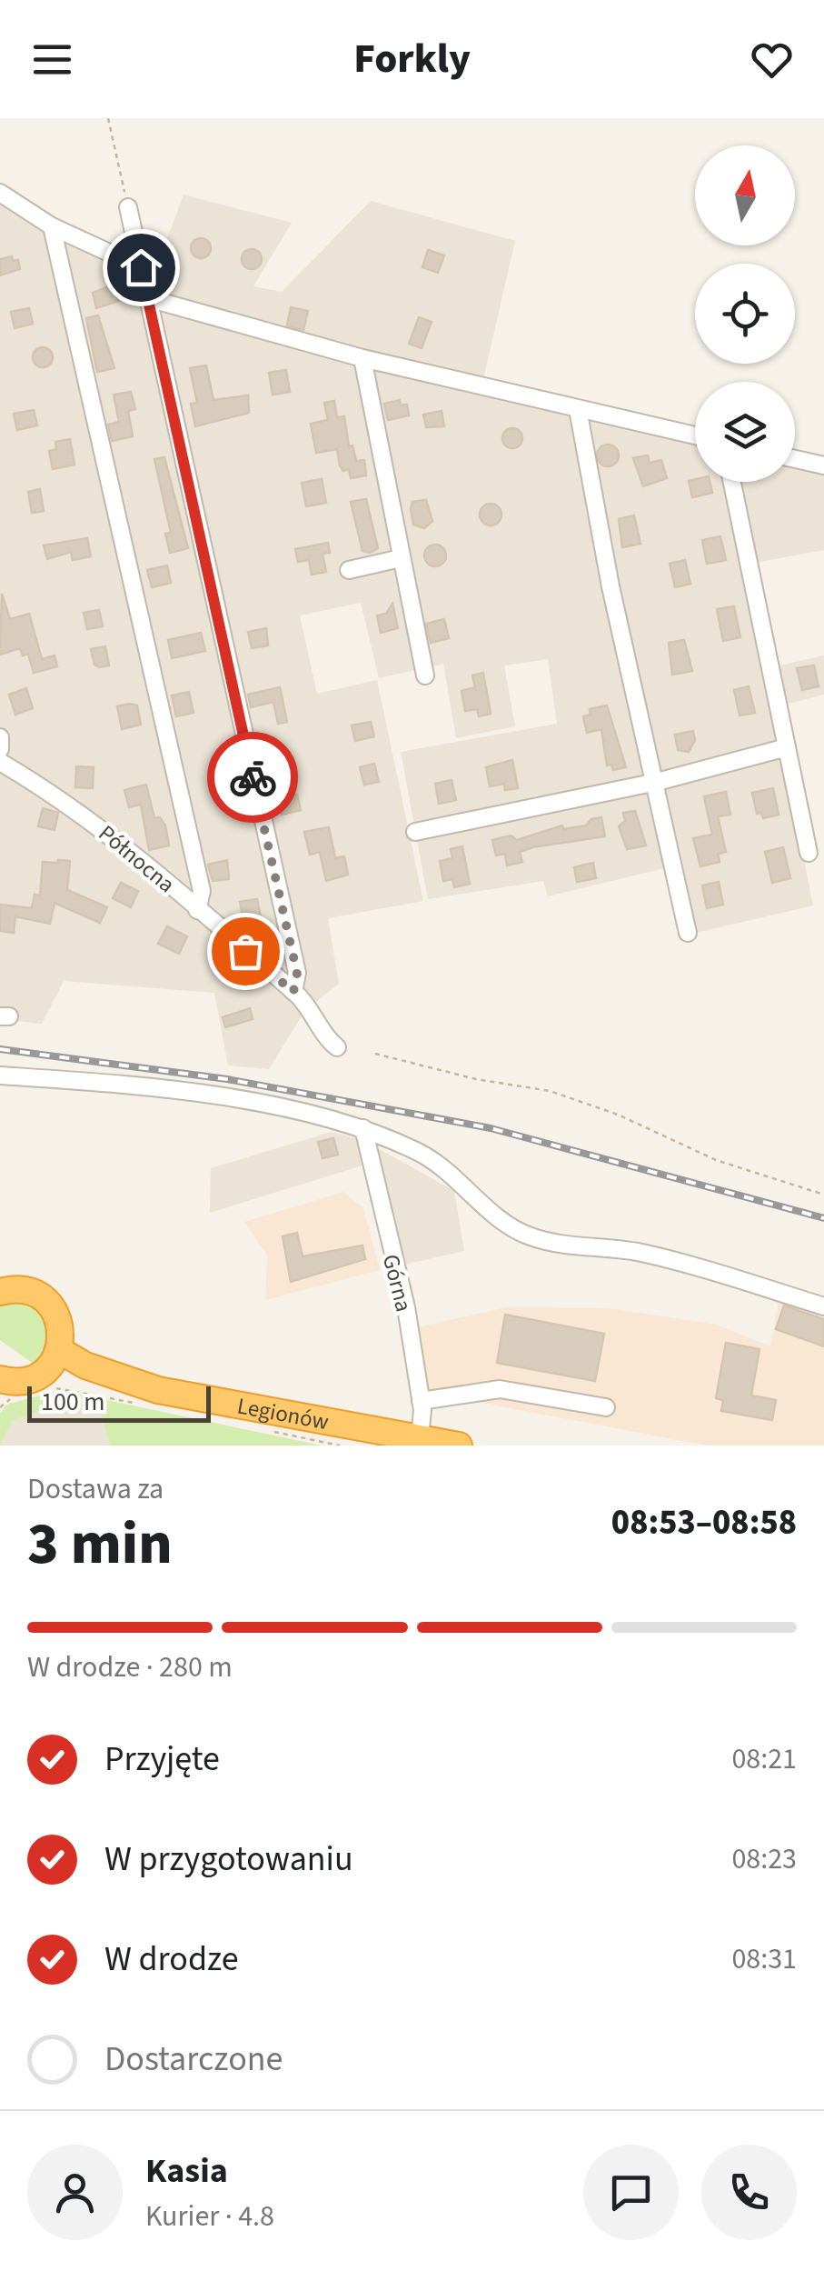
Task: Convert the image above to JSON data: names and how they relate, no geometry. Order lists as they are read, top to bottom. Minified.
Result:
{"streets":{"highway":["Legionów"],"street":["Północna","Górna"]},"crossings":[["Górna","Legionów"]],"scale_bar":"100 m","north":"top","page":{"header":"Forkly","scale":"100 m","heading":["3 min","Dostawa za","08:53–08:58"],"panel":["Kasia","Kurier · 4.8"],"bar":"W drodze · 280 m","list":[["Przyjęte","08:21"],["W przygotowaniu","08:23"],["W drodze","08:31"],"Dostarczone"]}}
